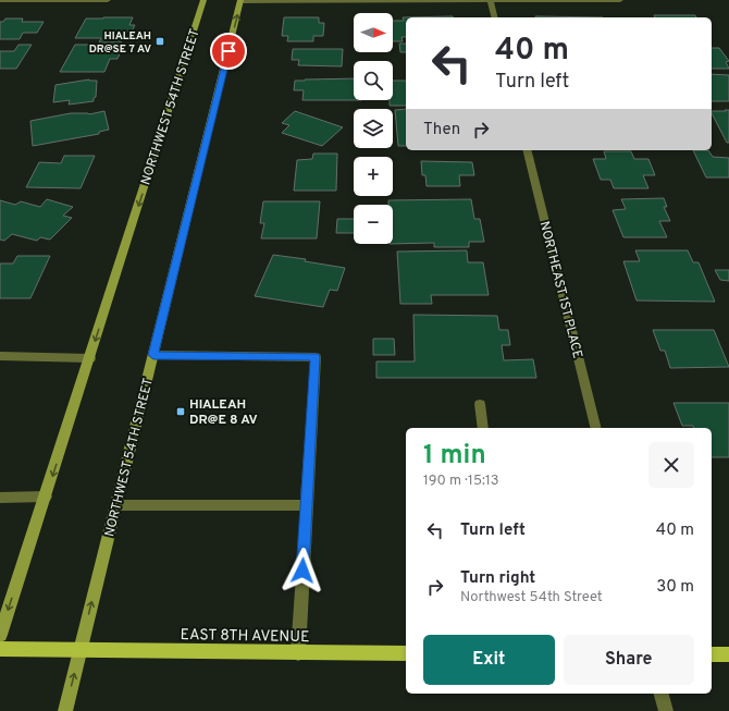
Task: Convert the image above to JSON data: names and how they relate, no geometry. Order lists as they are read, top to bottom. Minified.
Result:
{"streets":{"main road":["NORTHWEST 54TH STREET","EAST 8TH AVENUE"],"street":["NORTHEAST 1ST PLACE"]},"crossings":[["NORTHWEST 54TH STREET","EAST 8TH AVENUE"]],"places":{"transit":["HIALEAH DR@SE 7 AV","HIALEAH DR@E 8 AV"]},"north":"right","page":{"map_buttons":["+","−"],"turn":["40 m","Turn left"],"then":"Then","heading":["1 min","190 m · 15:13"],"list":[{"name":"Turn left","value":"40 m"},{"name":"Turn right","note":"Northwest 54th Street","value":"30 m"}],"buttons":["Exit","Share"]}}
